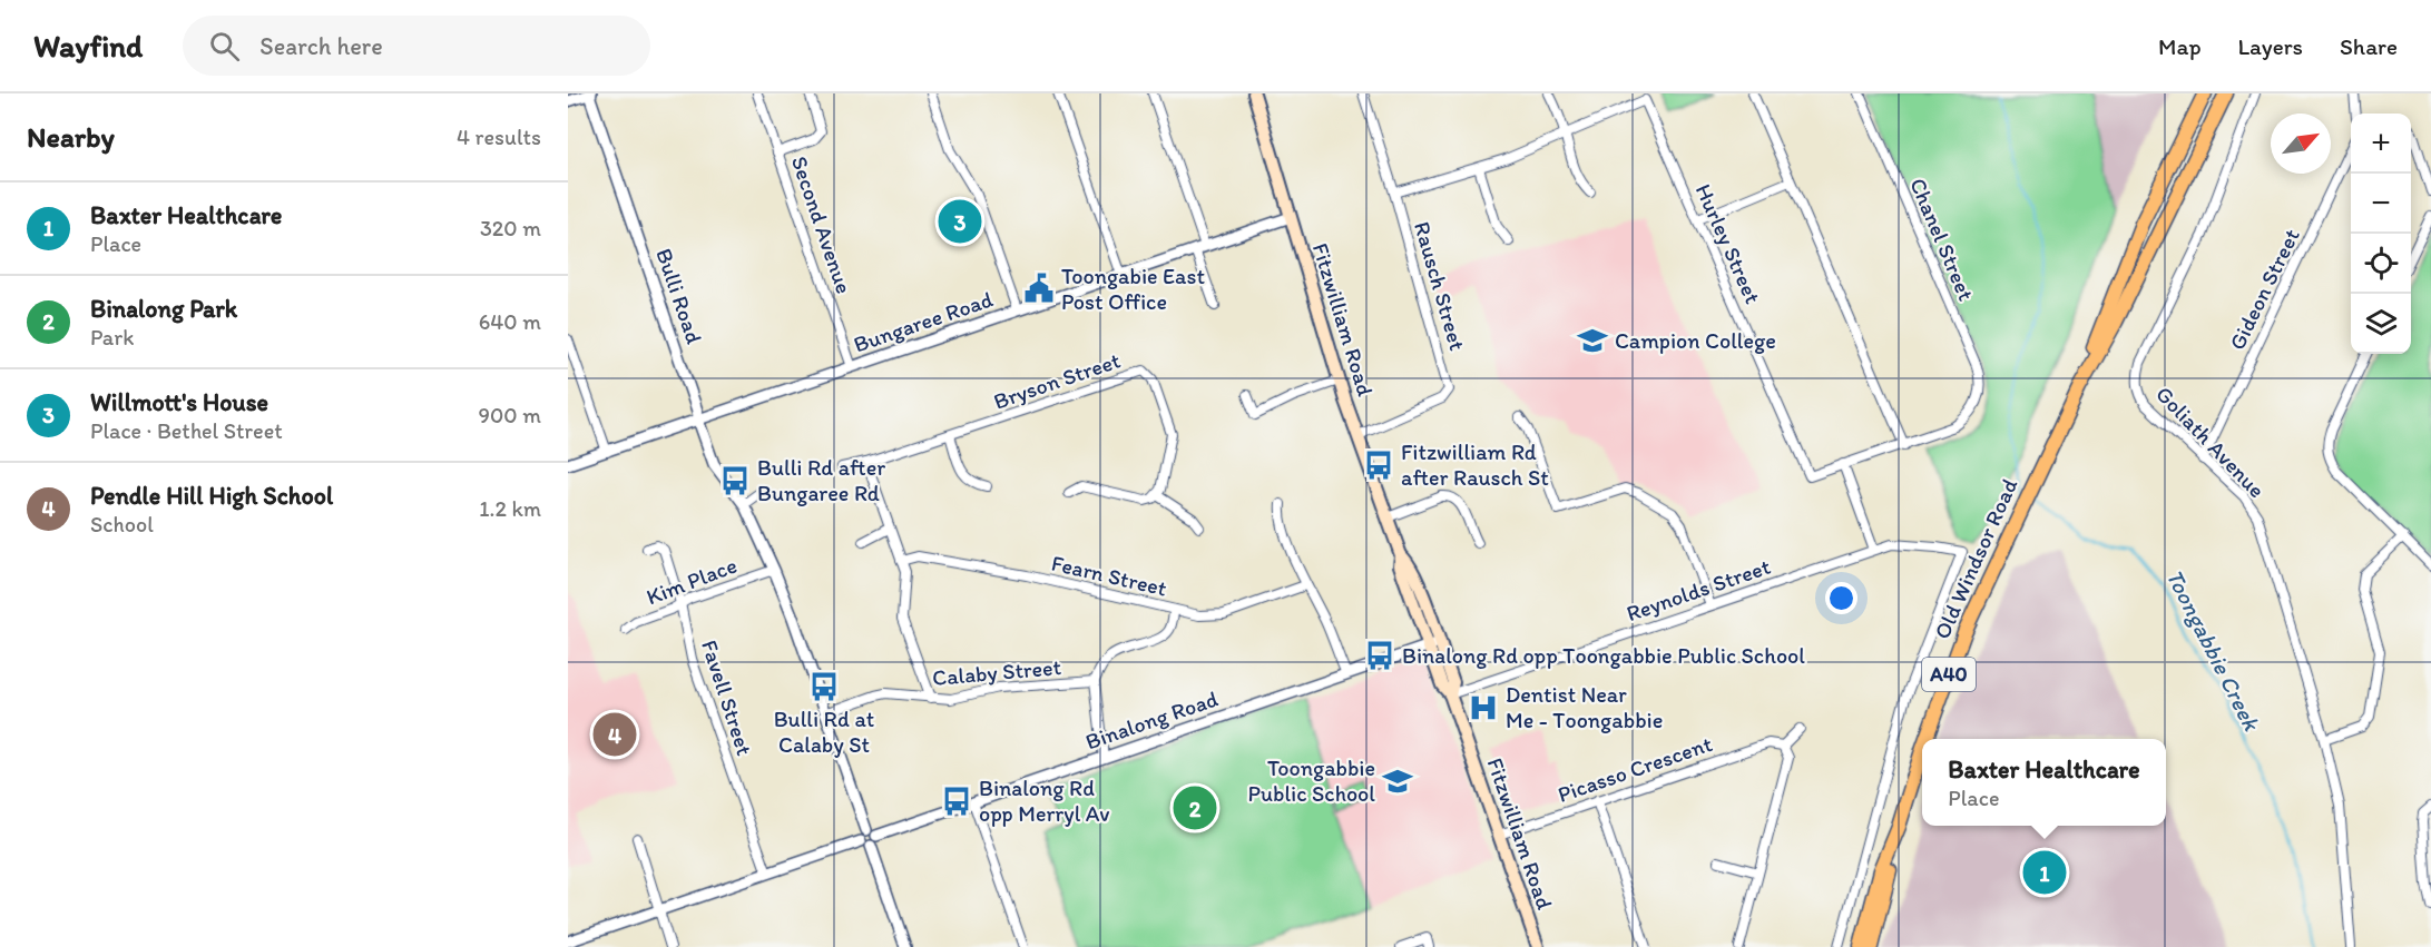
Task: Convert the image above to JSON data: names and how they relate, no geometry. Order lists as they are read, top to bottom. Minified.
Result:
{"streets":{"highway":["Old Windsor Road","A40"],"main road":["Fitzwilliam Road"],"street":["Second Avenue","Chanel Street","Hurley Street","Rausch Street","Gideon Street","Bulli Road","Bungaree Road","Bryson Street","Goliath Avenue","Fearn Street","Kim Place","Reynolds Street","Calaby Street","Favell Street","Binalong Road","Picasso Crescent"]},"crossings":[["Second Avenue","Bungaree Road"],["Chanel Street","Hurley Street"],["Hurley Street","Rausch Street"],["Rausch Street","Fitzwilliam Road"],["Gideon Street","Goliath Avenue"],["Bulli Road","Bungaree Road"],["Bulli Road","Kim Place"],["Bulli Road","Calaby Street"],["Bulli Road","Binalong Road"],["Fitzwilliam Road","Bungaree Road"],["Fitzwilliam Road","Reynolds Street"],["Fitzwilliam Road","Binalong Road"],["Fitzwilliam Road","Picasso Crescent"],["Old Windsor Road","Reynolds Street"],["Kim Place","Favell Street"]],"water":["Toongabbie Creek"],"places":{"public building":["Toongabie East Post Office"],"school or university":["Campion College","Toongabbie Public School"],"bus stop":["Fitzwilliam Rd after Rausch St","Bulli Rd after Bungaree Rd","Binalong Rd opp Toongabbie Public School","Bulli Rd at Calaby St","Binalong Rd opp Merryl Av"],"hospital":["Dentist Near Me - Toongabbie"]},"north":"top right","page":{"header":"Wayfind","search":"Search here","nav":["Map","Layers","Share"],"heading":["Nearby","4 results"],"map_buttons":["+","−"],"list":[{"mark":"1","name":"Baxter Healthcare","note":"Place","value":"320 m"},{"mark":"2","name":"Binalong Park","note":"Park","value":"640 m"},{"mark":"3","name":"Willmott's House","note":"Place · Bethel Street","value":"900 m"},{"mark":"4","name":"Pendle Hill High School","note":"School","value":"1.2 km"}],"pins":["3","4","2","1"],"popup":["Baxter Healthcare","Place"]}}
